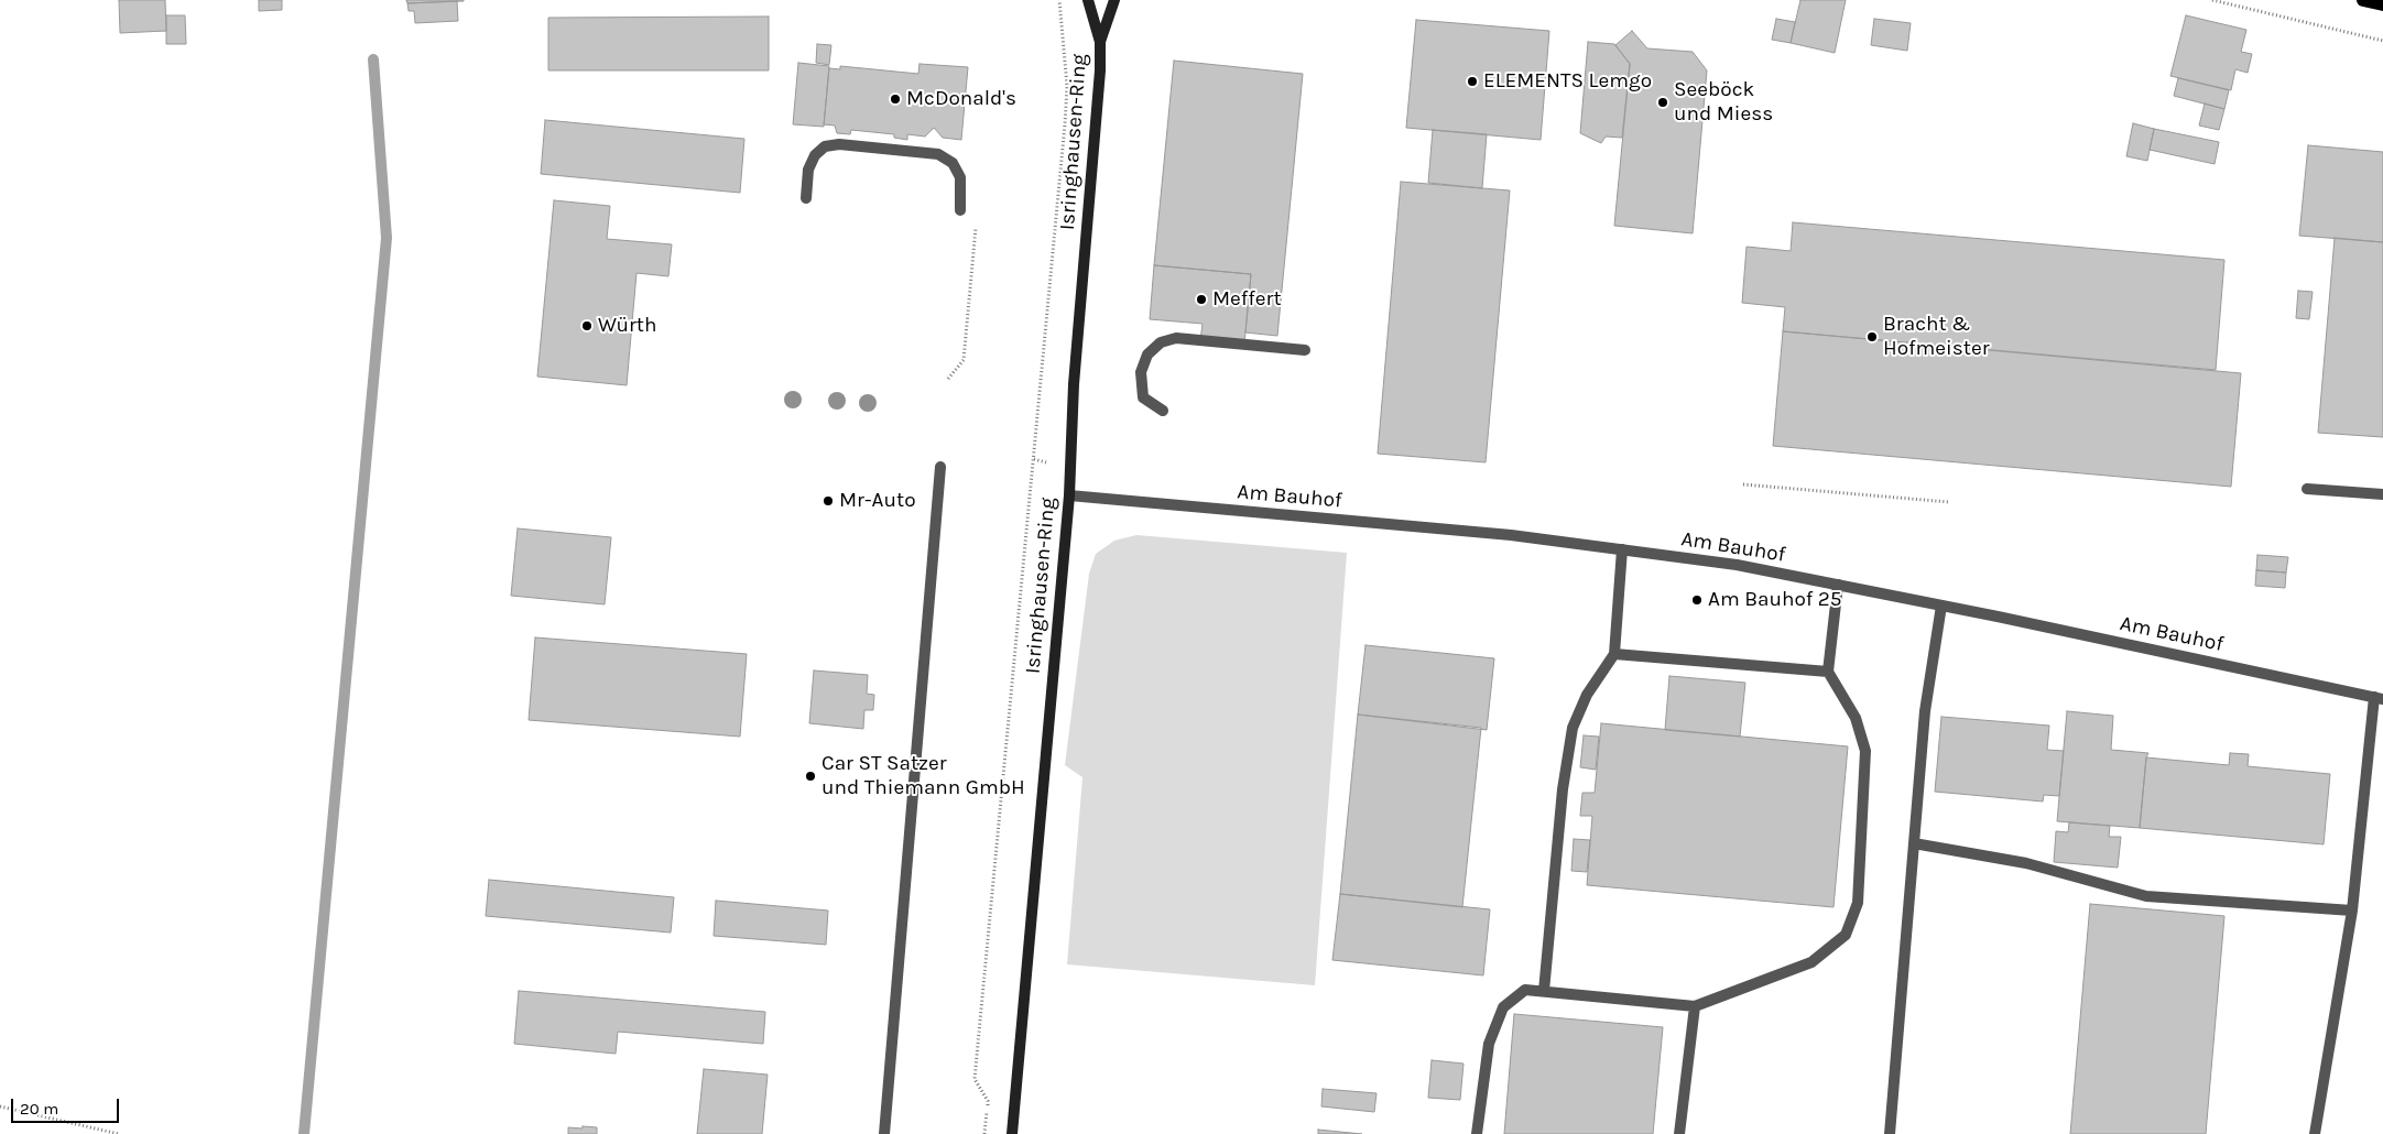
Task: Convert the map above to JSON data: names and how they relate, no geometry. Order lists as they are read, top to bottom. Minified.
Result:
{"streets":{"street":["Isringhausen-Ring","Am Bauhof"]},"crossings":[["Isringhausen-Ring","Am Bauhof"]],"places":["ELEMENTS Lemgo","McDonald's","Seeböck und Miess","Meffert","Würth","Bracht & Hofmeister","Mr-Auto","Am Bauhof 25","Car ST Satzer und Thiemann GmbH"],"scale_bar":"20 m"}
